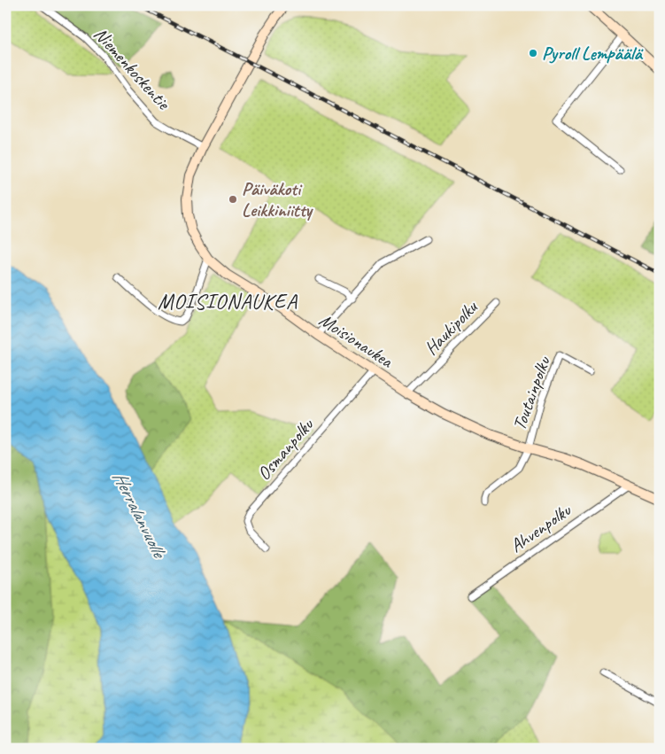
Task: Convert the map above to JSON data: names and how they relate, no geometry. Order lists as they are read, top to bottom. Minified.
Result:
{"streets":{"street":["Niemenkoskentie","Haukipolku","Moisionaukea","Toutainpolku","Osmanpolku","Ahvenpolku"]},"crossings":[["Niemenkoskentie","Moisionaukea"],["Haukipolku","Moisionaukea"],["Moisionaukea","Toutainpolku"],["Moisionaukea","Osmanpolku"],["Moisionaukea","Ahvenpolku"]],"districts":["MOISIONAUKEA"],"water":["Herralanvuolle"],"places":["Pyroll Lempäälä","Päiväkoti Leikkiniitty"]}
